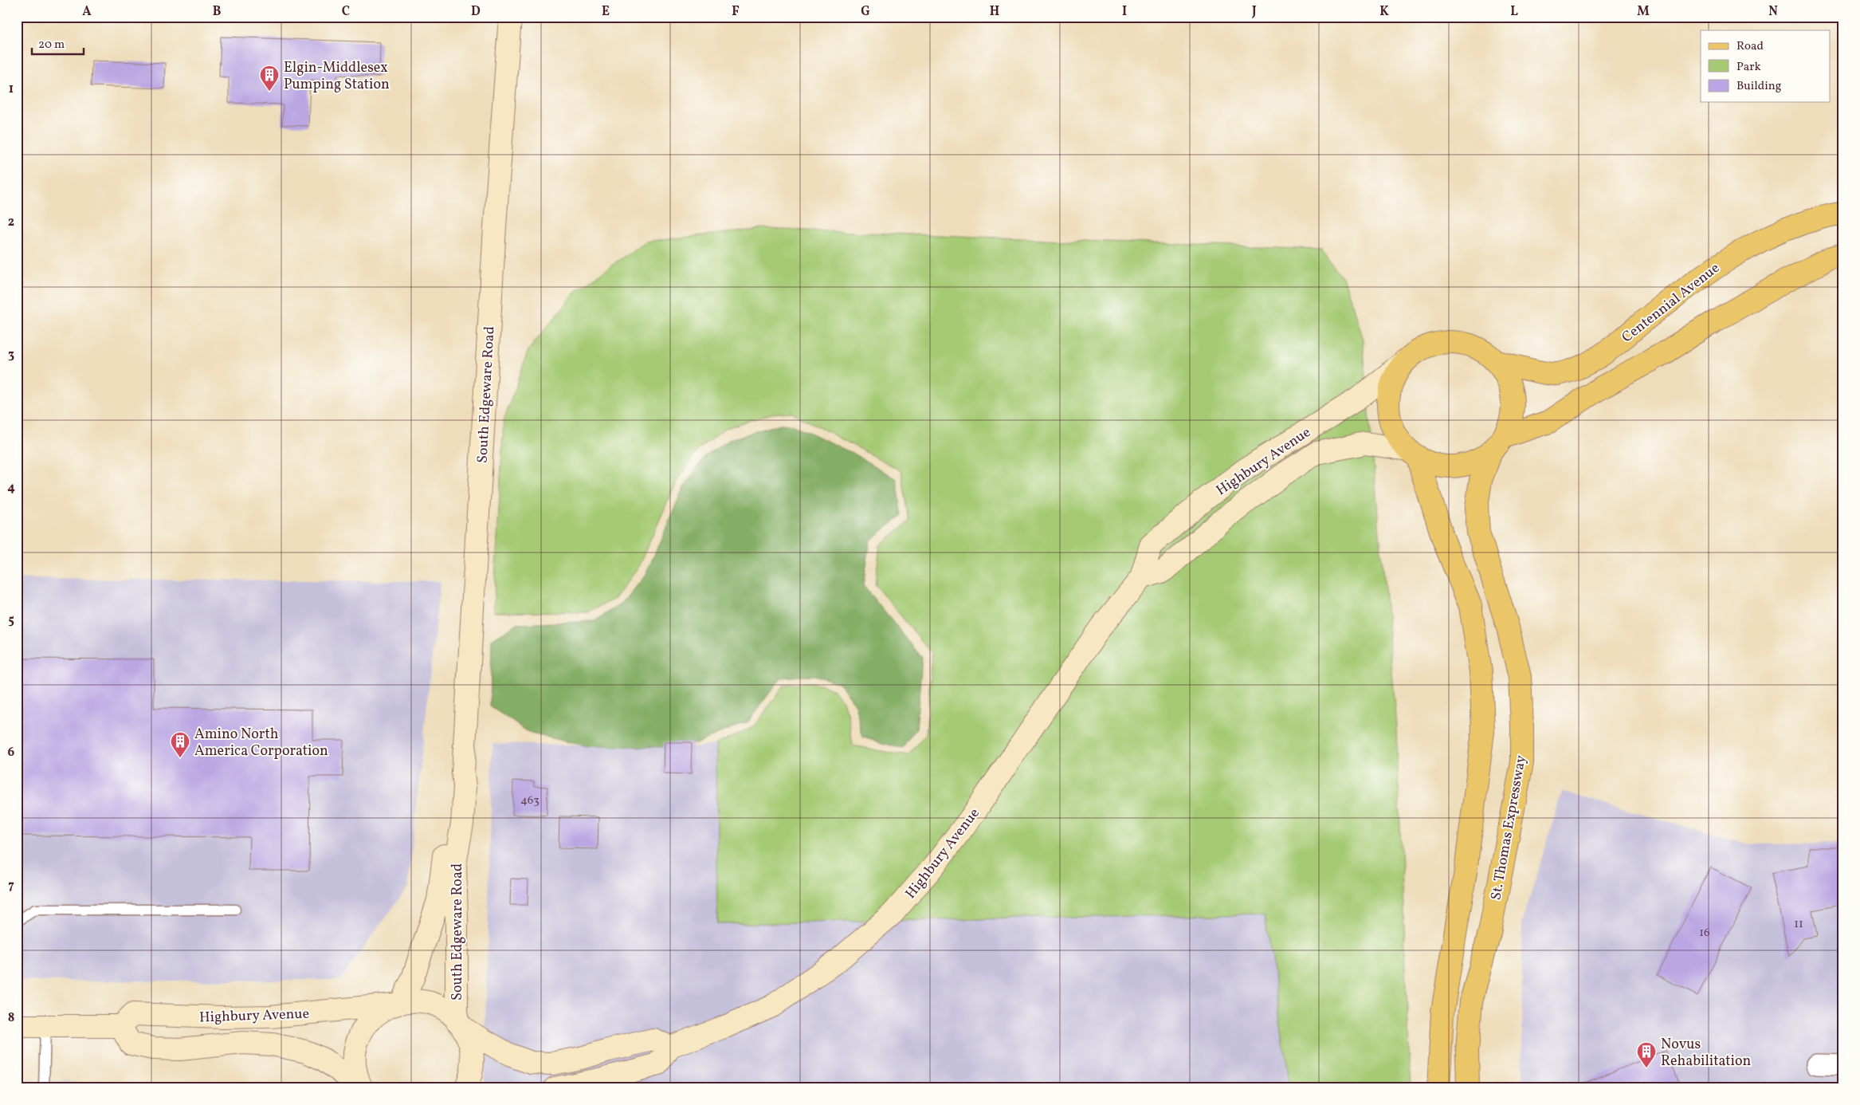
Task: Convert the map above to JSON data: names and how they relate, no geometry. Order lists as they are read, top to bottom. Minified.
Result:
{"streets":{"main road":["Centennial Avenue","South Edgeware Road","Highbury Avenue","St. Thomas Expressway"]},"crossings":[["Centennial Avenue","Highbury Avenue"],["Centennial Avenue","St. Thomas Expressway"],["South Edgeware Road","Highbury Avenue"],["Highbury Avenue","St. Thomas Expressway"]],"places":{"building":["Elgin-Middlesex Pumping Station","Amino North America Corporation","Novus Rehabilitation"]},"house_numbers":["463","11","16"],"legend":["Road","Park","Building"],"scale_bar":"20 m","grid":{"columns":["A","B","C","D","E","F","G","H","I","J","K","L","M","N"],"rows":["1","2","3","4","5","6","7","8"]}}
